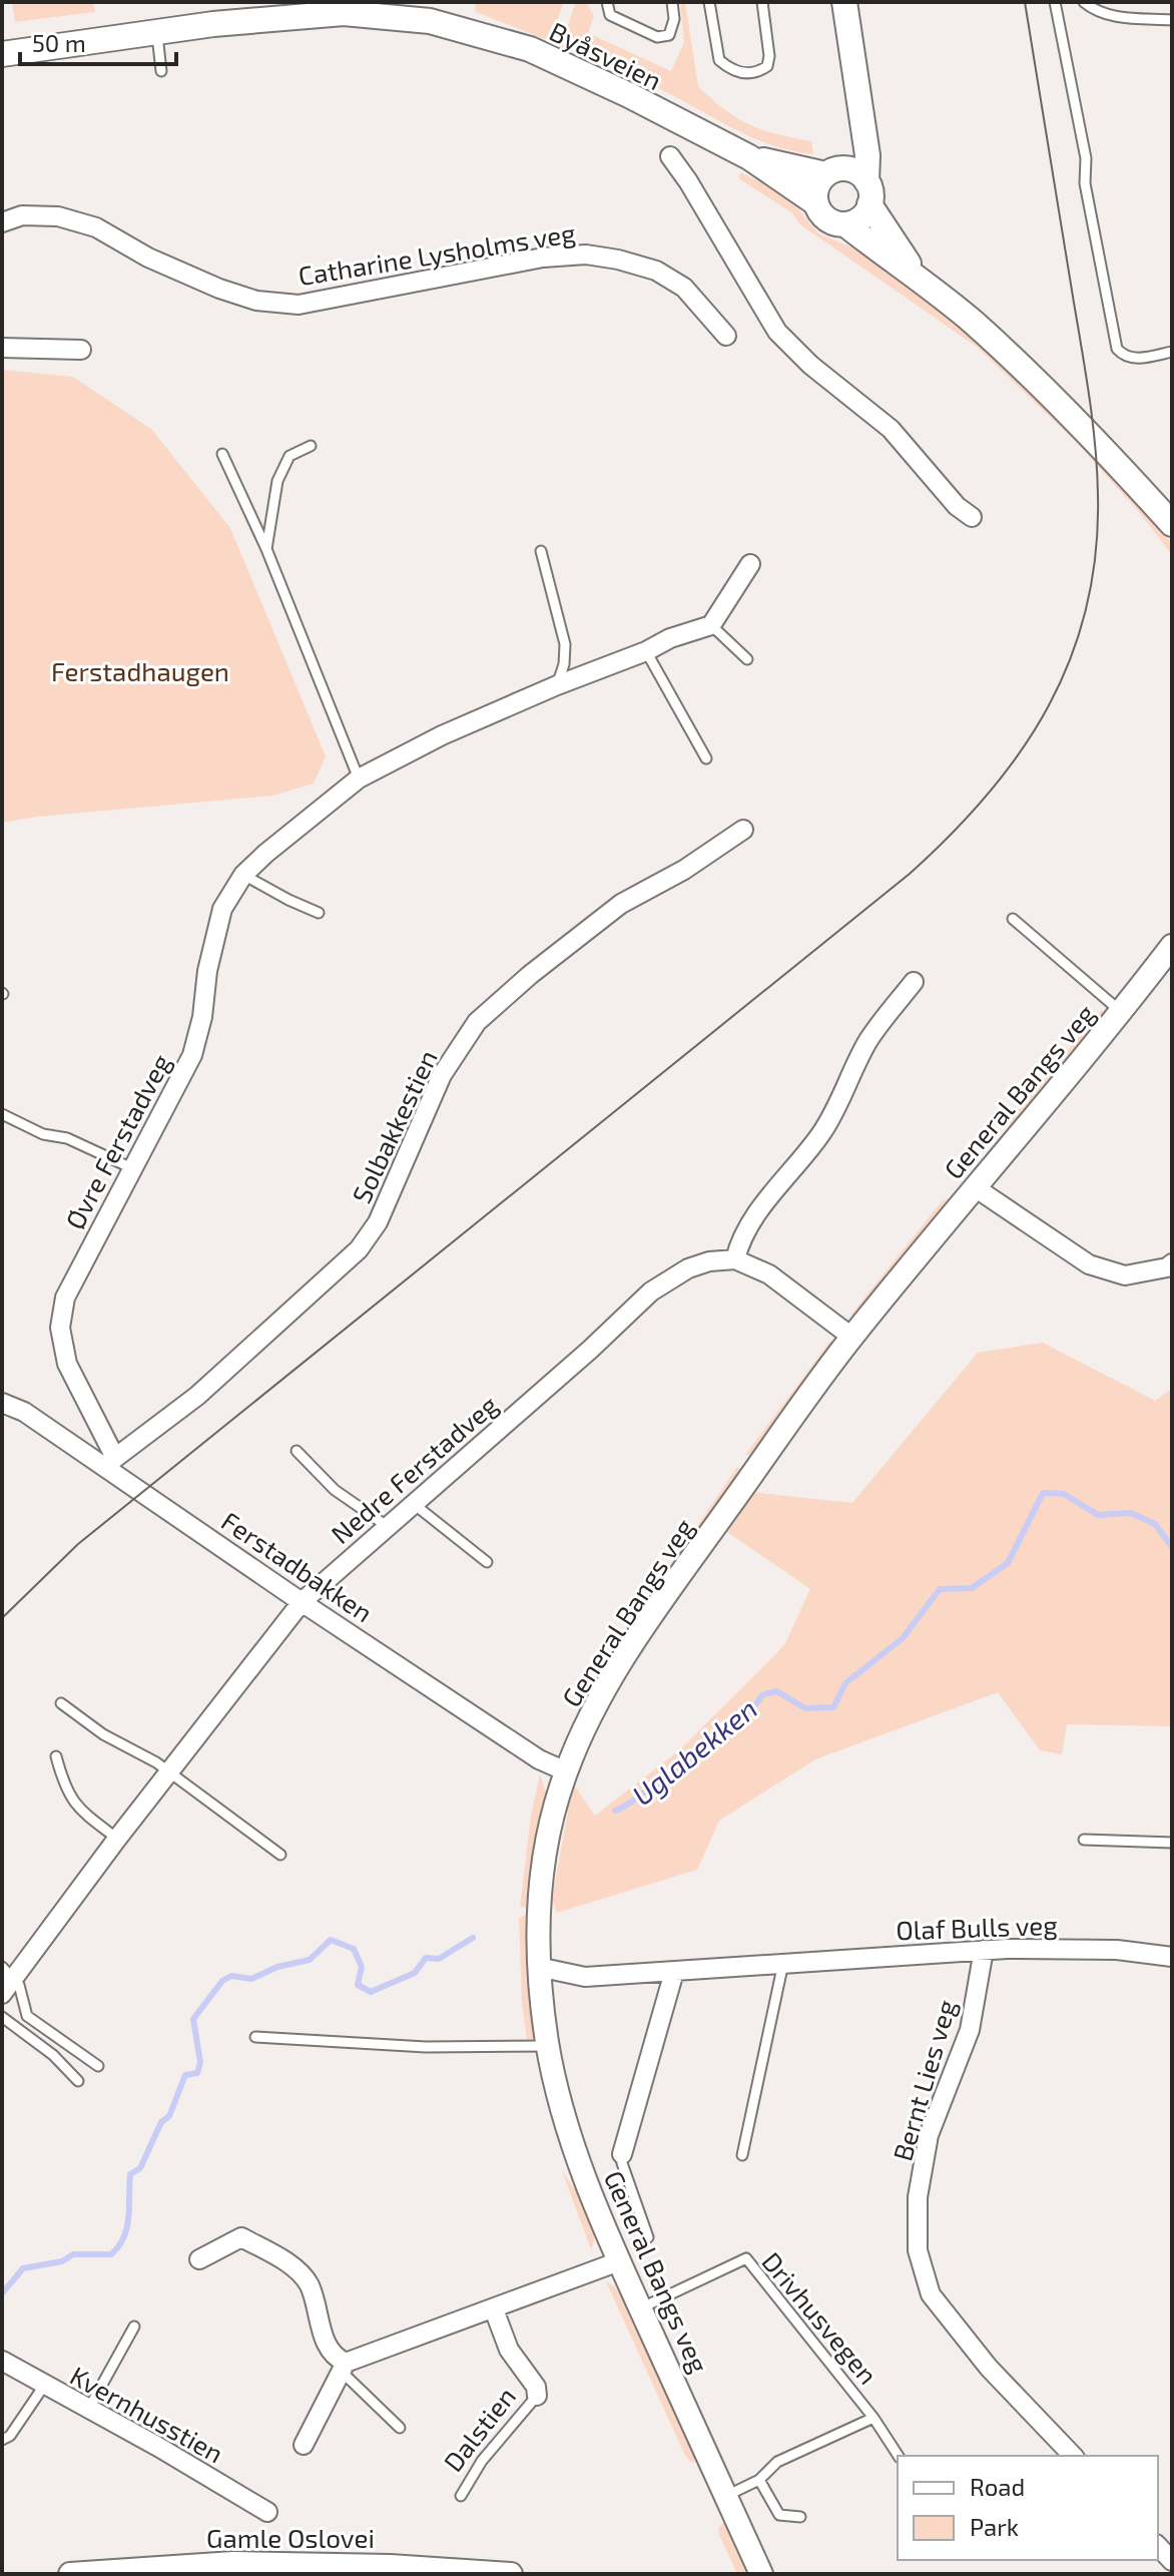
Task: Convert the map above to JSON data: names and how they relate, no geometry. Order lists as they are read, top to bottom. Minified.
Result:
{"streets":{"main road":["Byåsveien"],"street":["Catharine Lysholms veg","General Bangs veg","Solbakkestien","Øvre Ferstadveg","Nedre Ferstadveg","Ferstadbakken","Olaf Bulls veg","Bernt Lies veg","Kvernhusstien","Dalstien","Gamle Oslovei"],"lane":["Drivhusvegen"]},"crossings":[["General Bangs veg","Ferstadbakken"],["General Bangs veg","Olaf Bulls veg"],["General Bangs veg","Drivhusvegen"],["Solbakkestien","Øvre Ferstadveg"],["Solbakkestien","Ferstadbakken"],["Øvre Ferstadveg","Ferstadbakken"],["Nedre Ferstadveg","Ferstadbakken"],["Olaf Bulls veg","Bernt Lies veg"]],"water":["Uglabekken"],"parks":["Ferstadhaugen"],"legend":["Road","Park"],"scale_bar":"50 m"}
